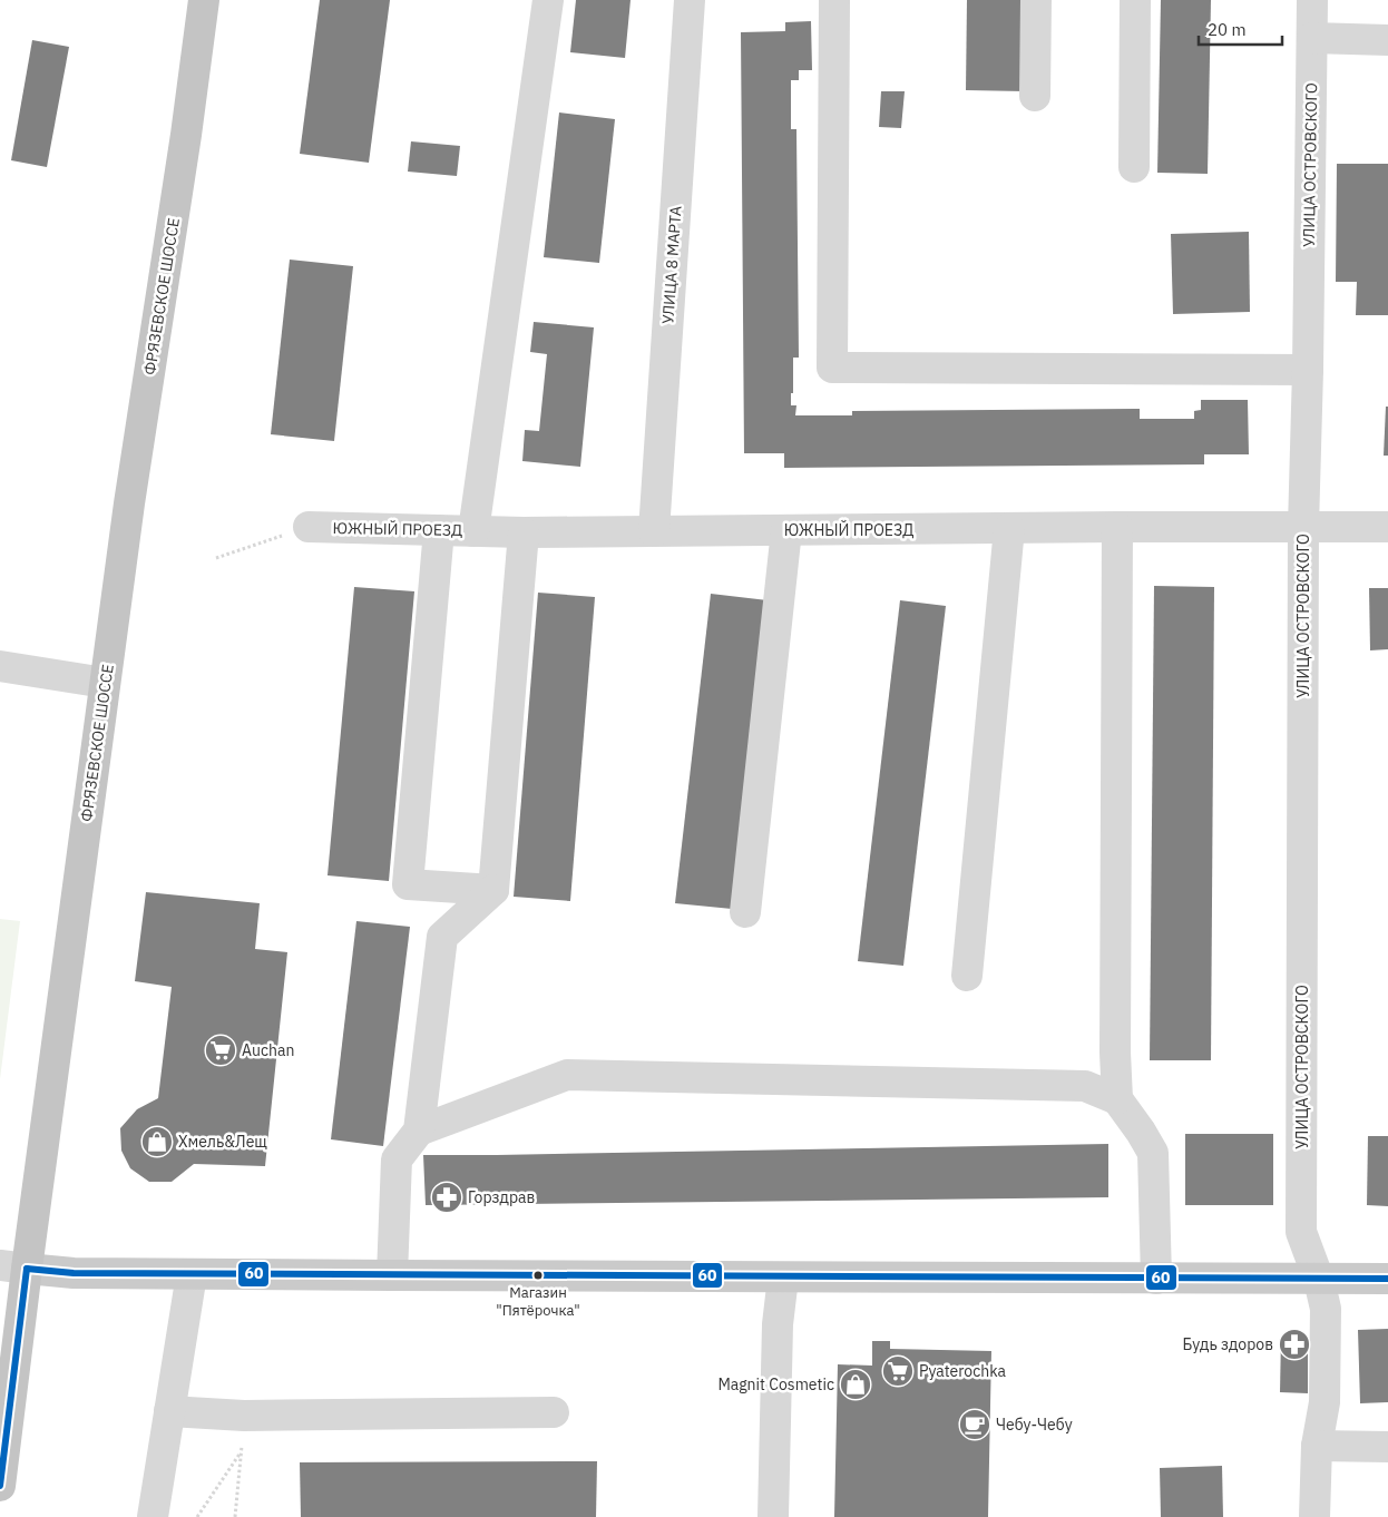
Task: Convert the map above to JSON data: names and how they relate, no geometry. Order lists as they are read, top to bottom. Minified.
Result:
{"streets":{"highway":["ФРЯЗЕВСКОЕ ШОССЕ"],"street":["УЛИЦА ОСТРОВСКОГО","УЛИЦА 8 МАРТА","ЮЖНЫЙ ПРОЕЗД"]},"crossings":[["УЛИЦА ОСТРОВСКОГО","ЮЖНЫЙ ПРОЕЗД"],["УЛИЦА 8 МАРТА","ЮЖНЫЙ ПРОЕЗД"]],"places":{"supermarket":["Auchan","Pyaterochka"],"shop":["Хмель&Лещ","Magnit Cosmetic"],"pharmacy":["Горздрав","Будь здоров"],"other":["Магазин \"Пятёрочка\""],"cafe":["Чебу-Чебу"]},"lines":["transit line 60"],"scale_bar":"20 m"}
